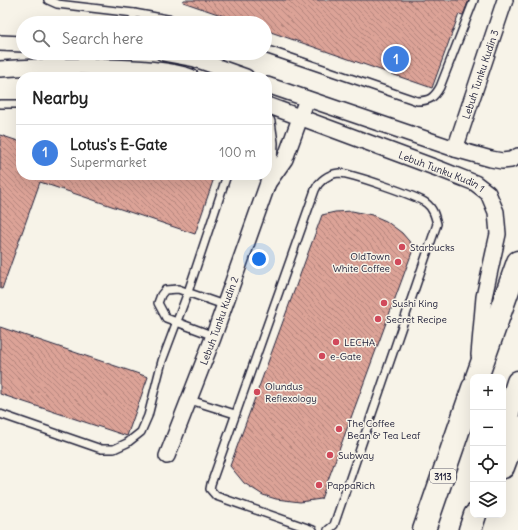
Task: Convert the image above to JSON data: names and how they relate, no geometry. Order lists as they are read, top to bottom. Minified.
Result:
{"streets":{"highway":["3113"],"street":["Lebuh Tunku Kudin 3","Lebuh Tunku Kudin 1","Lebuh Tunku Kudin 2"]},"crossings":[["Lebuh Tunku Kudin 1","Lebuh Tunku Kudin 2"]],"places":["Starbucks","OldTown White Coffee","Sushi King","Secret Recipe","LECHA","e-Gate","Olundus Reflexology","The Coffee Bean & Tea Leaf","Subway","PappaRich"],"page":{"search":"Search here","pins":"1","heading":"Nearby","list":[{"mark":"1","name":"Lotus's E-Gate","note":"Supermarket","value":"100 m"}],"map_buttons":["+","−"]}}
